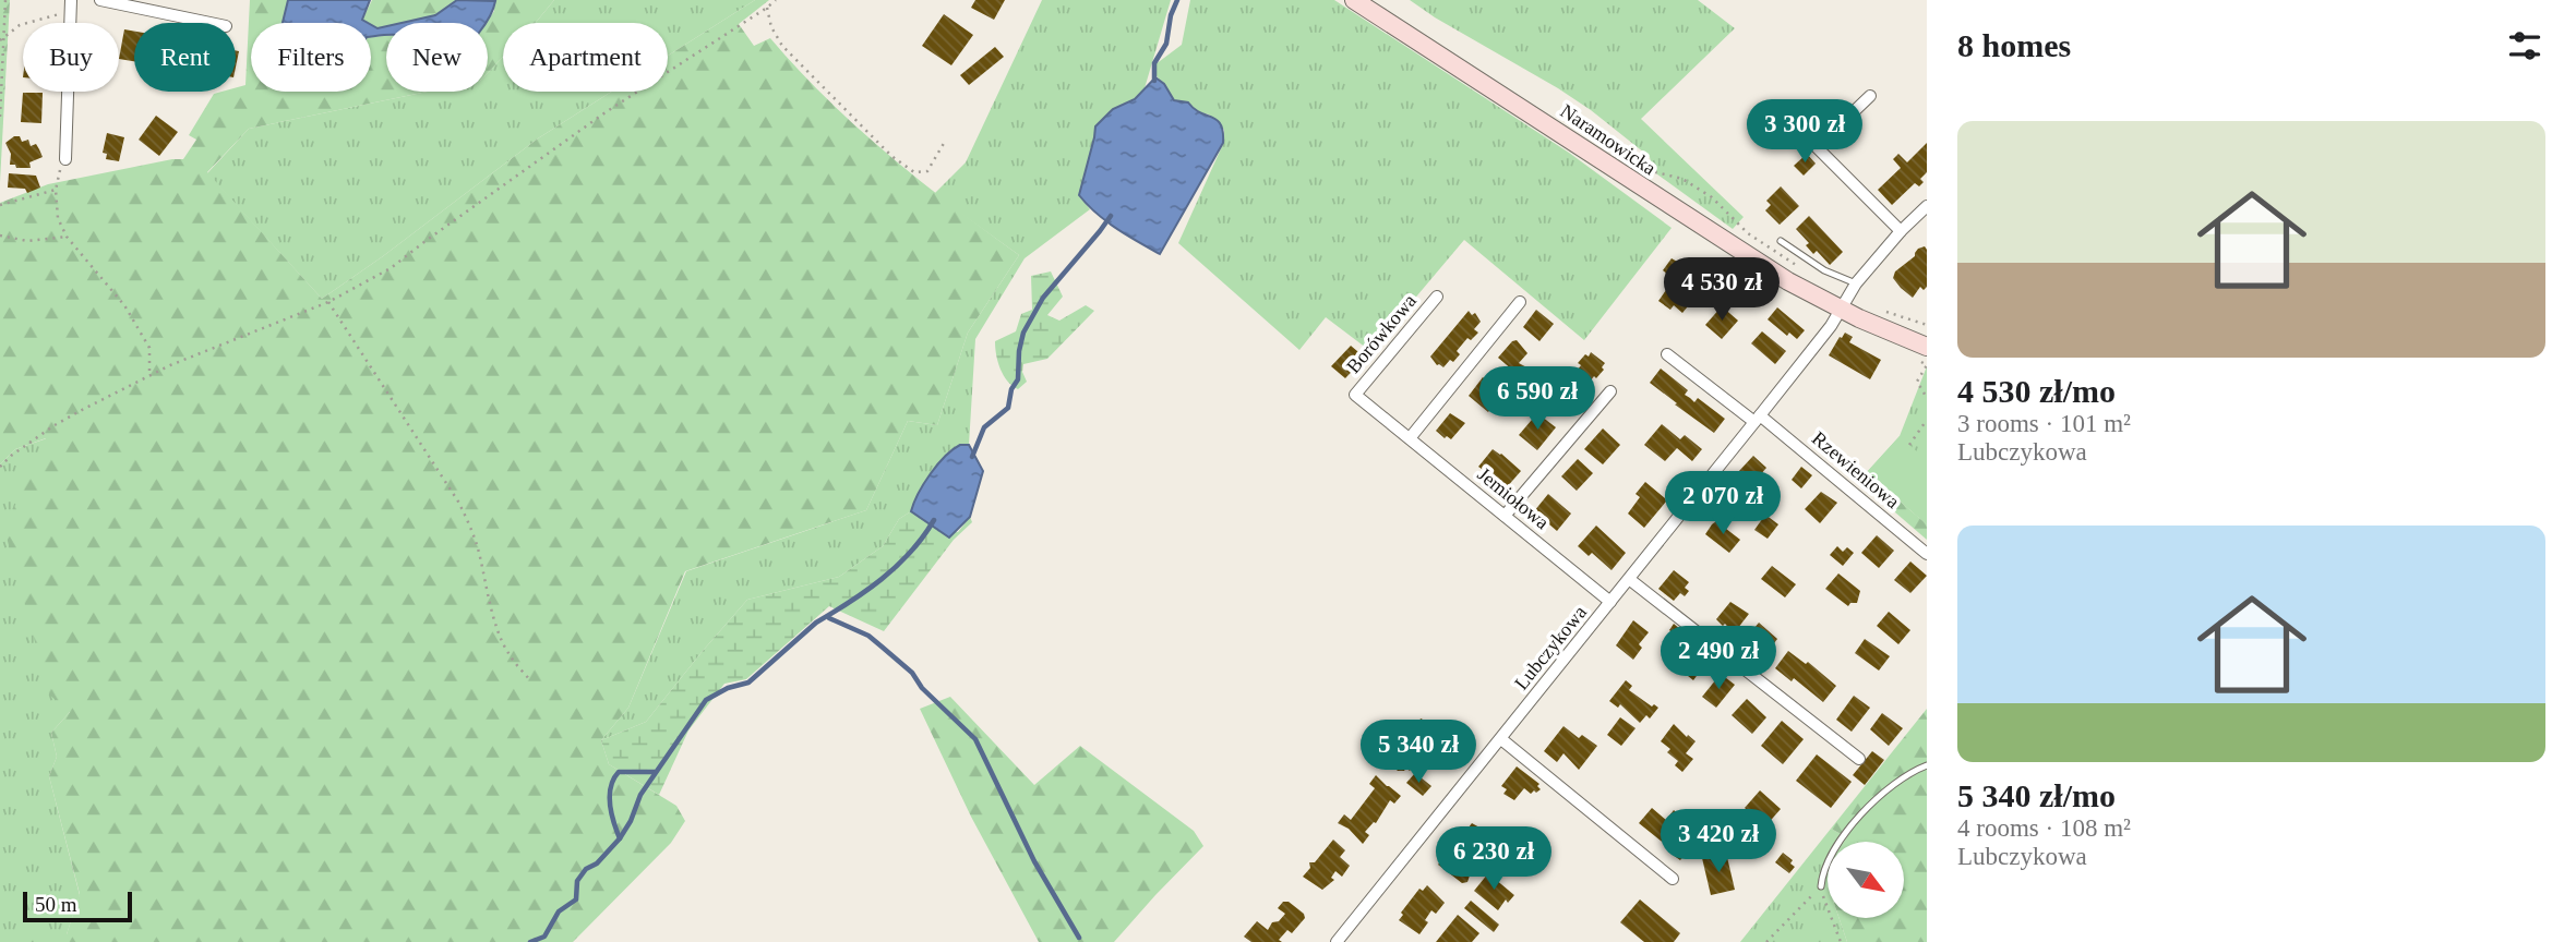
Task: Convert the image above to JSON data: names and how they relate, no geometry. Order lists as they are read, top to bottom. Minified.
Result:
{"streets":{"street":["Naramowicka","Borówkowa","Rzewieniowa","Jemiołowa","Lubczykowa"]},"crossings":[["Naramowicka","Lubczykowa"],["Borówkowa","Jemiołowa"],["Rzewieniowa","Lubczykowa"],["Jemiołowa","Lubczykowa"]],"scale_bar":"50 m","north":"bottom right","page":{"heading":"8 homes","chip":["Buy","Rent","Filters","New","Apartment"],"list":[{"name":"4 530 zł/mo","note":"3 rooms · 101 m² · Lubczykowa"},{"name":"5 340 zł/mo","note":"4 rooms · 108 m² · Lubczykowa"}],"price":["3 300 zł","4 530 zł","6 590 zł","2 070 zł","2 490 zł","5 340 zł","3 420 zł","6 230 zł"],"scale":"50 m"}}
